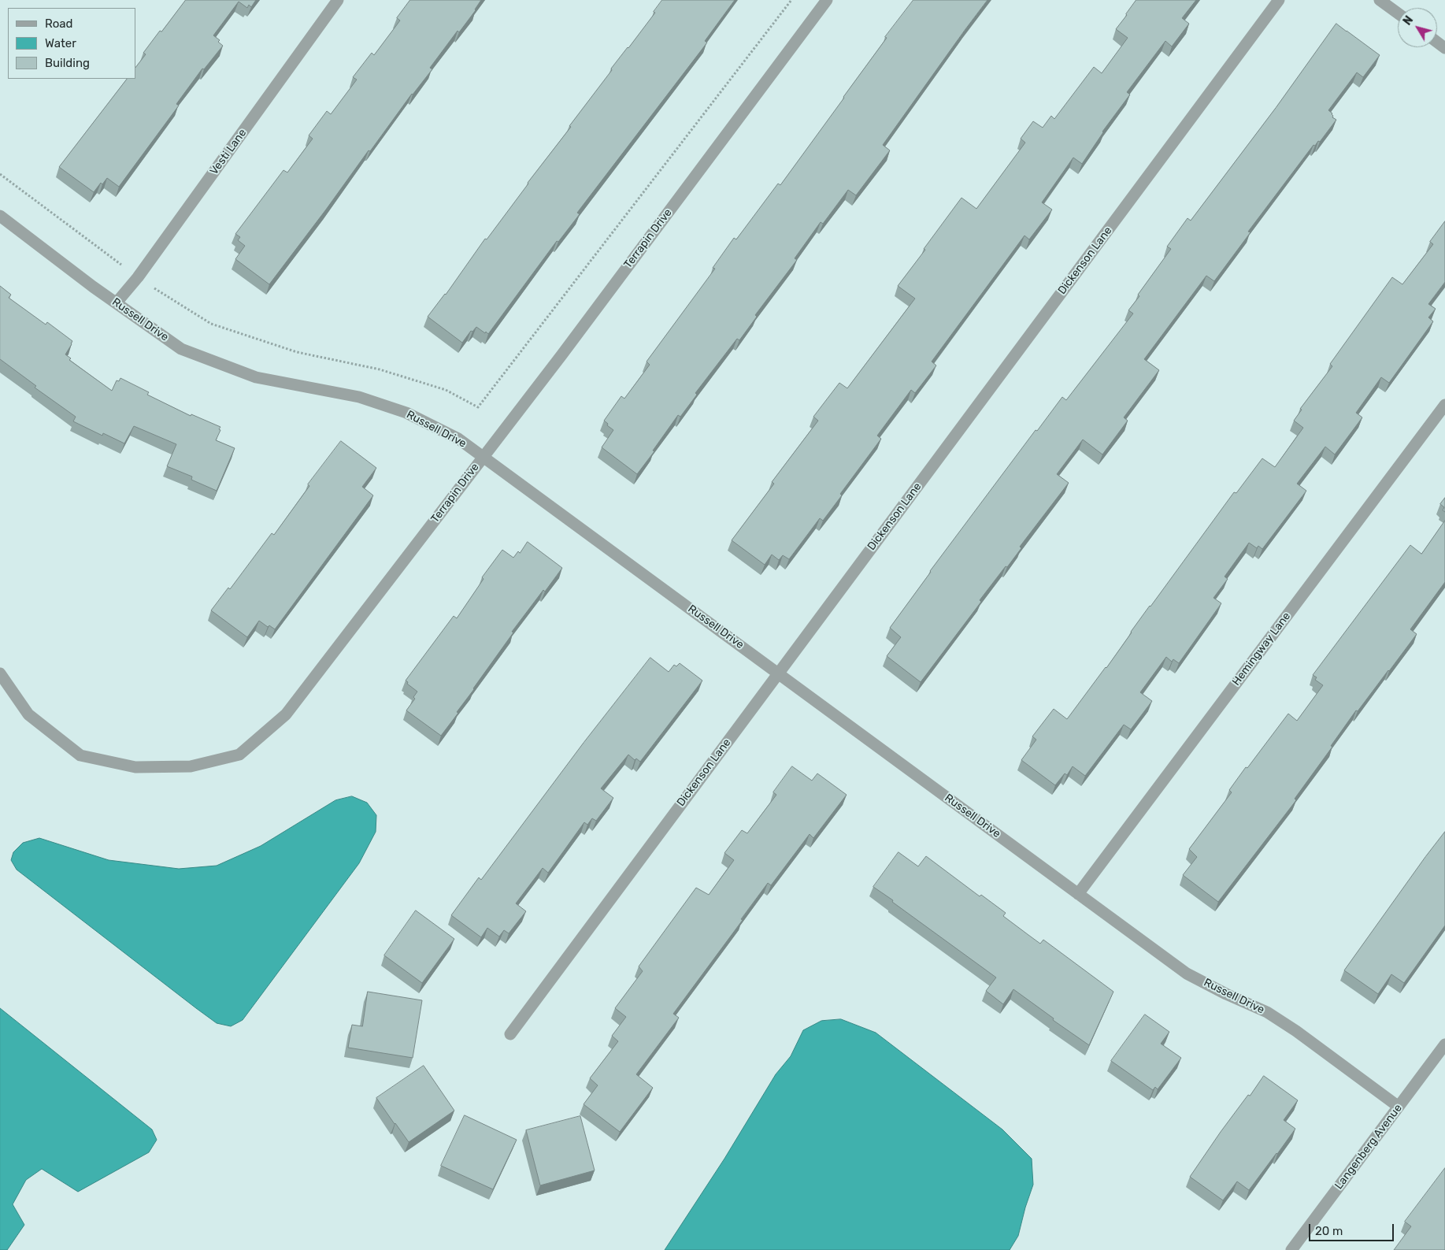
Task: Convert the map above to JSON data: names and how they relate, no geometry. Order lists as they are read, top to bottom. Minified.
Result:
{"streets":{"street":["Vesti Lane","Terrapin Drive","Dickenson Lane","Russell Drive","Hemingway Lane","Langenberg Avenue"]},"crossings":[["Vesti Lane","Russell Drive"],["Terrapin Drive","Russell Drive"],["Dickenson Lane","Russell Drive"],["Russell Drive","Hemingway Lane"],["Russell Drive","Langenberg Avenue"]],"legend":["Road","Water","Building"],"scale_bar":"20 m","north":"top left"}
